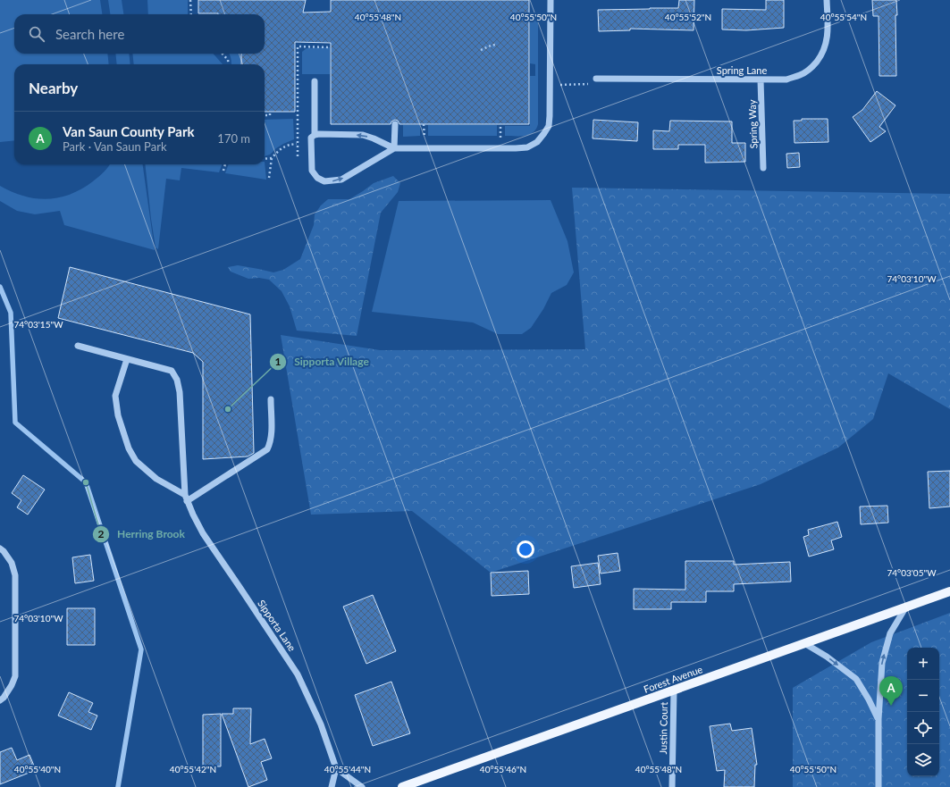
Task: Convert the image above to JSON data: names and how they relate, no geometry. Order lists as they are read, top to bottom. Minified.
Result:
{"streets":{"main road":["Forest Avenue"],"street":["Spring Lane","Spring Way","Sipporta Lane","Justin Court"]},"crossings":[["Spring Lane","Spring Way"],["Forest Avenue","Justin Court"]],"places":["Sipporta Village","Herring Brook"],"page":{"search":"Search here","heading":"Nearby","list":[{"mark":"A","name":"Van Saun County Park","note":"Park · Van Saun Park","value":"170 m"}],"map_buttons":["+","−"],"pins":"A"},"coordinates":["40°55'48\"N","40°55'50\"N","40°55'52\"N","40°55'54\"N","74°03'10\"W","74°03'15\"W","74°03'05\"W","40°55'40\"N","40°55'42\"N","40°55'44\"N","40°55'46\"N"]}
